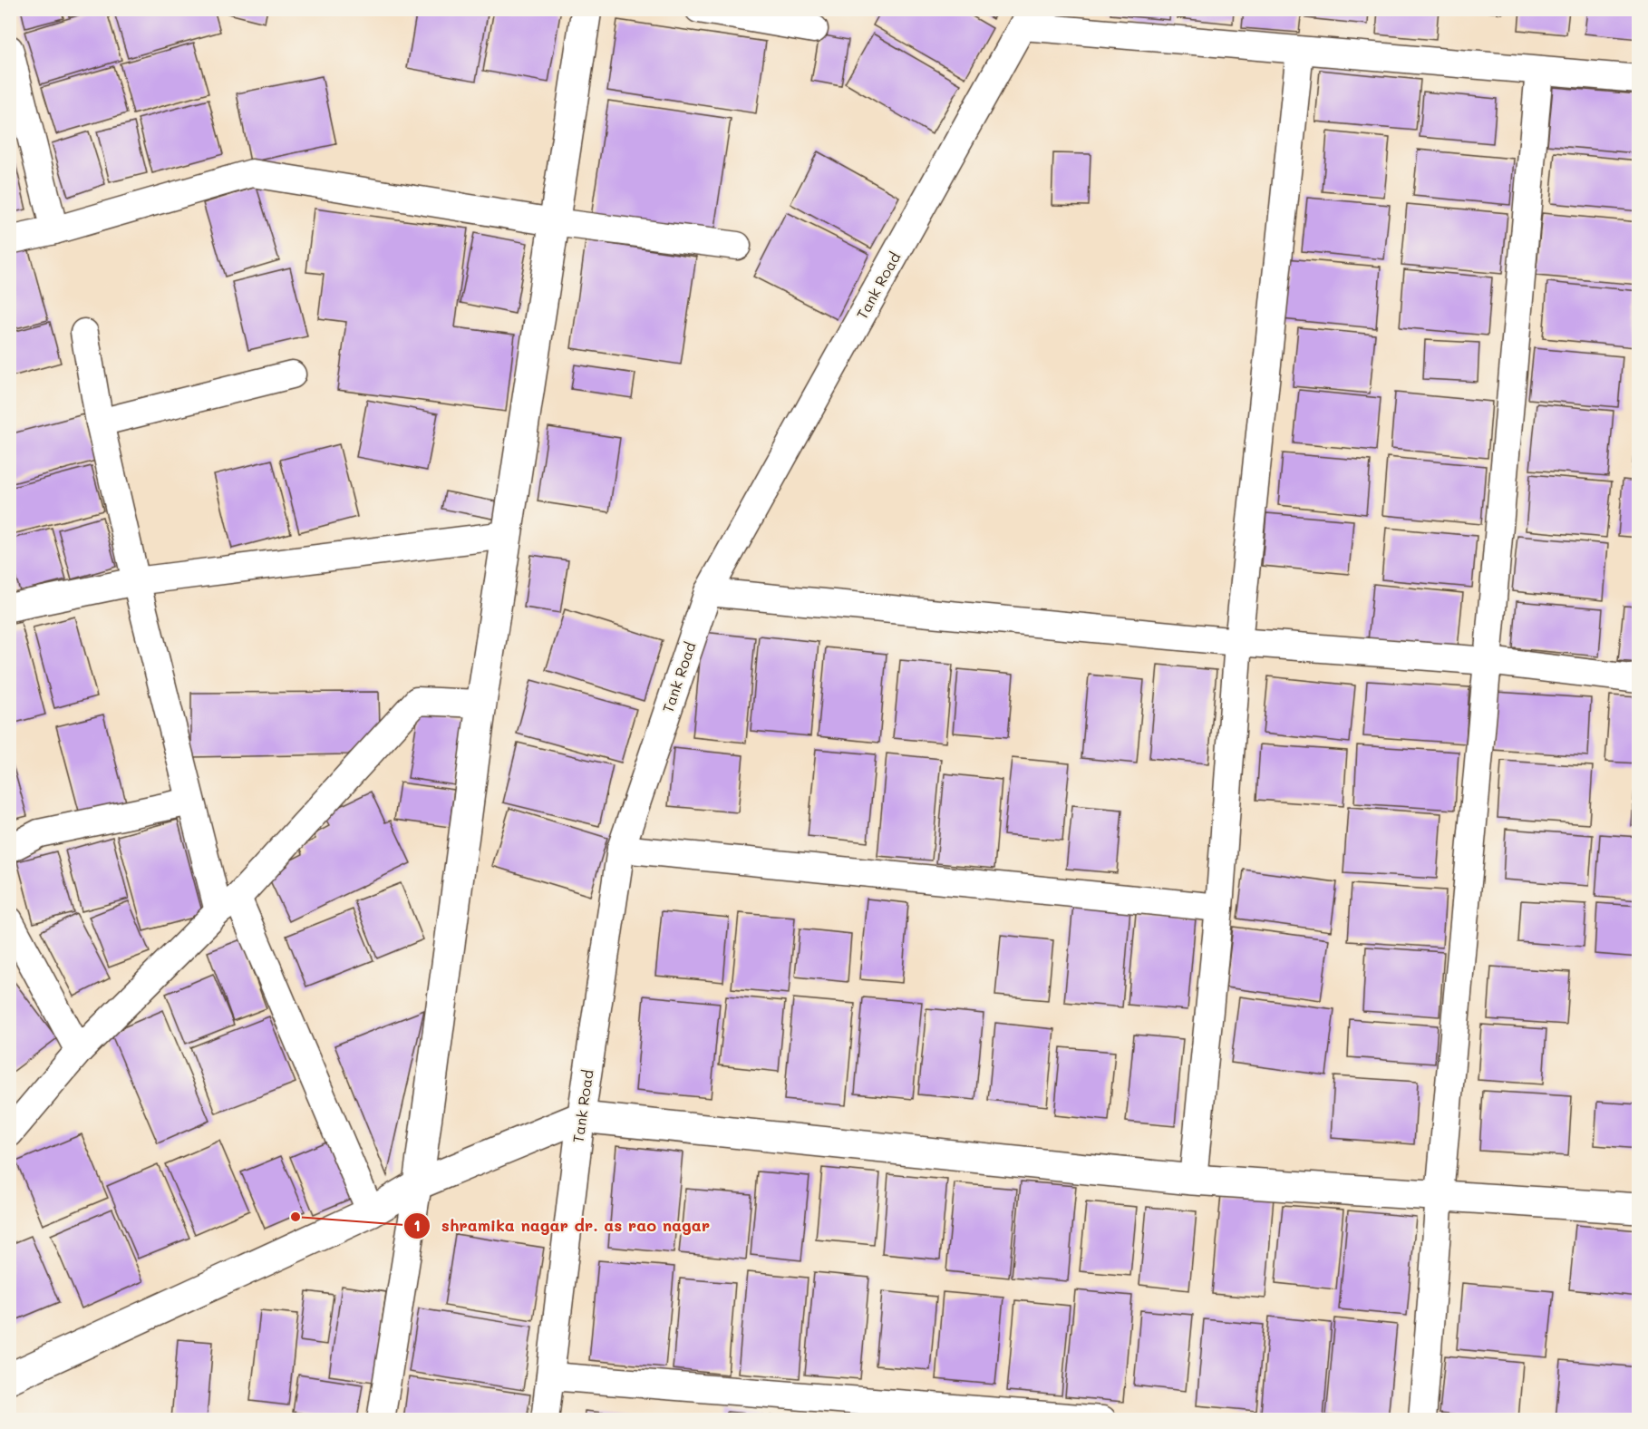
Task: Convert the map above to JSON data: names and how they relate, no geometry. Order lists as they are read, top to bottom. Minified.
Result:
{"streets":{"street":["Tank Road"]},"places":["shramika nagar dr. as rao nagar"]}
